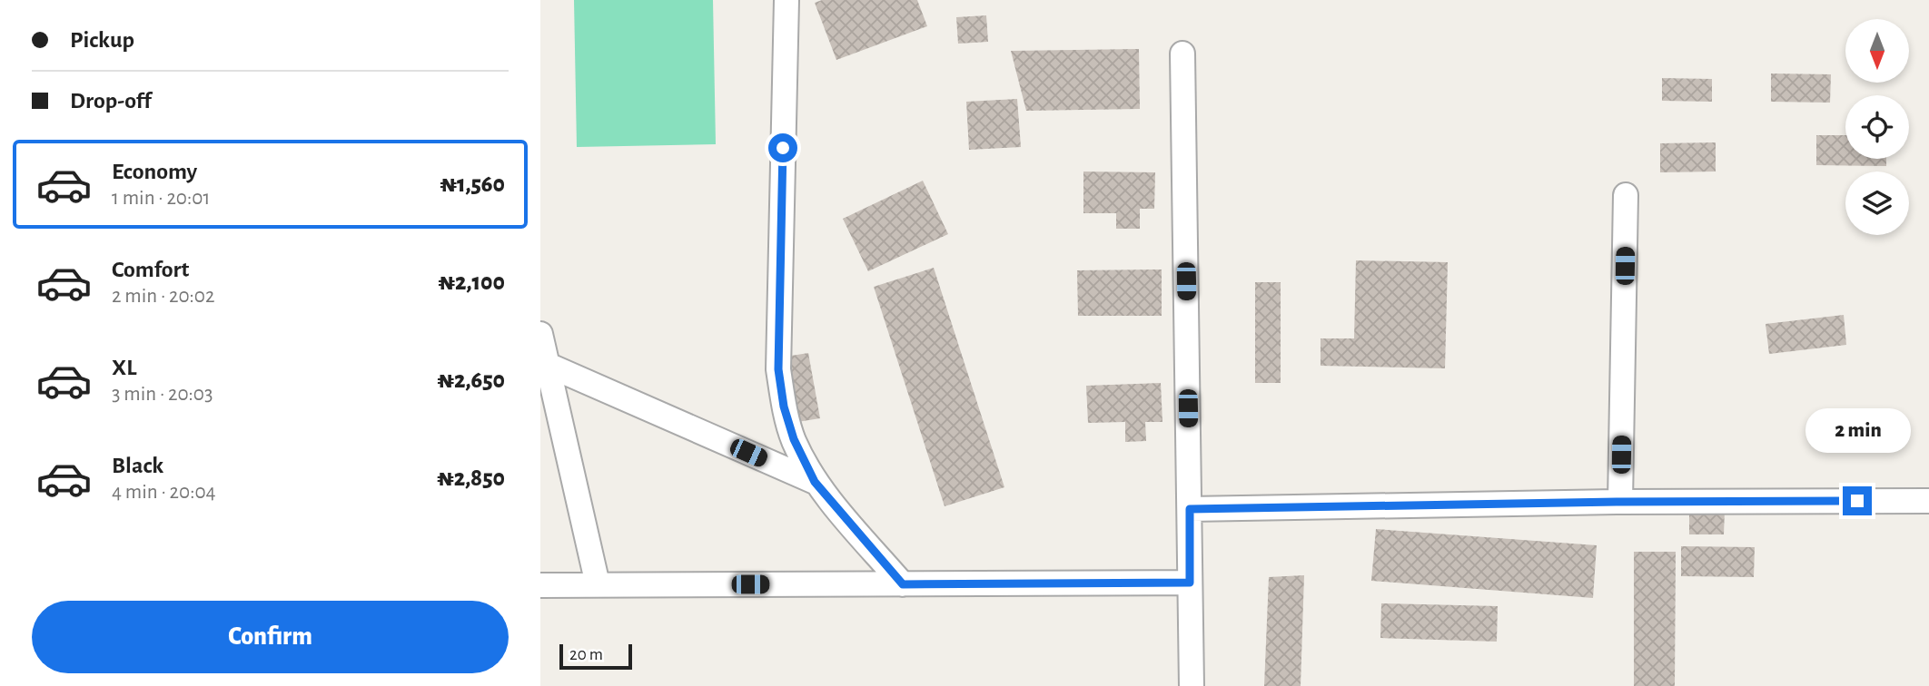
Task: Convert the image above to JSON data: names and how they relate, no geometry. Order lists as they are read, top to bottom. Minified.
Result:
{"scale_bar":"20 m","north":"bottom","page":{"banner":["Pickup","Drop-off"],"list":[{"name":"Economy","note":"1 min · 20:01","value":"₦1,560"},{"name":"Comfort","note":"2 min · 20:02","value":"₦2,100"},{"name":"XL","note":"3 min · 20:03","value":"₦2,650"},{"name":"Black","note":"4 min · 20:04","value":"₦2,850"}],"bubble":"2 min","buttons":"Confirm","scale":"20 m"}}
